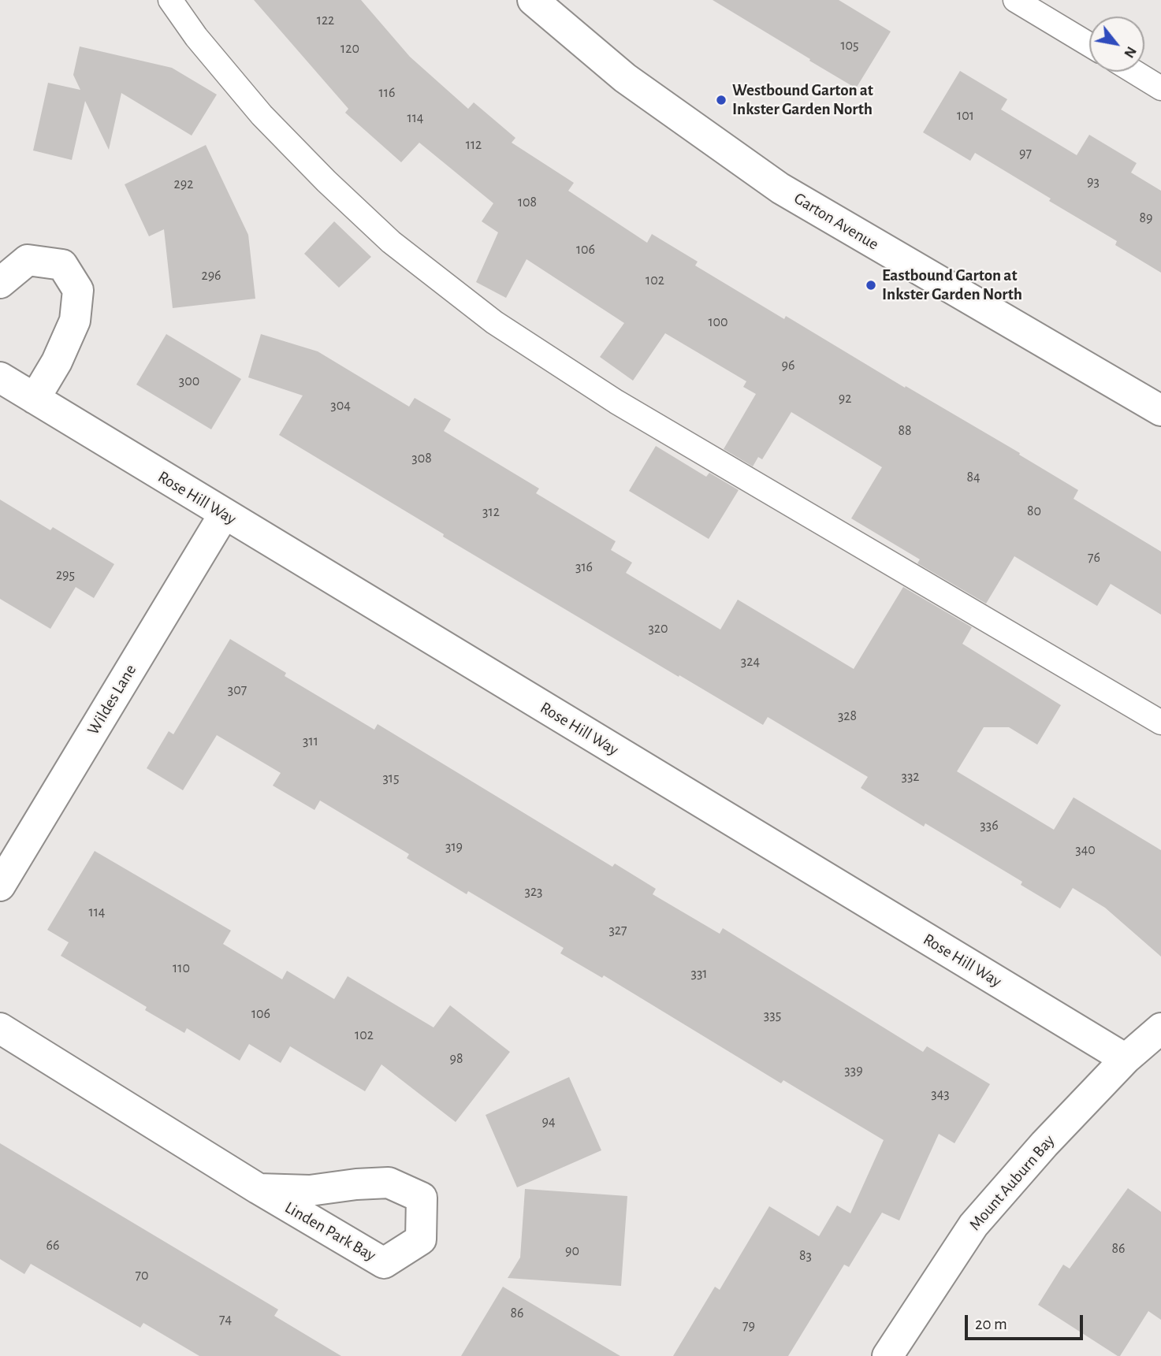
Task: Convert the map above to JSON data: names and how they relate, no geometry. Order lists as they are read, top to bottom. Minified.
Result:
{"streets":{"street":["Garton Avenue","Rose Hill Way","Wildes Lane","Mount Auburn Bay","Linden Park Bay"]},"crossings":[["Rose Hill Way","Wildes Lane"],["Rose Hill Way","Mount Auburn Bay"]],"places":["Westbound Garton at Inkster Garden North","Eastbound Garton at Inkster Garden North"],"house_numbers":["122","105","120","116","101","114","112","97","93","292","108","89","106","296","102","100","96","300","92","304","88","308","84","80","312","76","316","295","320","324","307","328","311","332","315","336","319","340","323","114","327","110","331","106","335","102","98","339","343","94","66","86","90","83","70","86","74","79"],"scale_bar":"20 m","north":"bottom right"}
